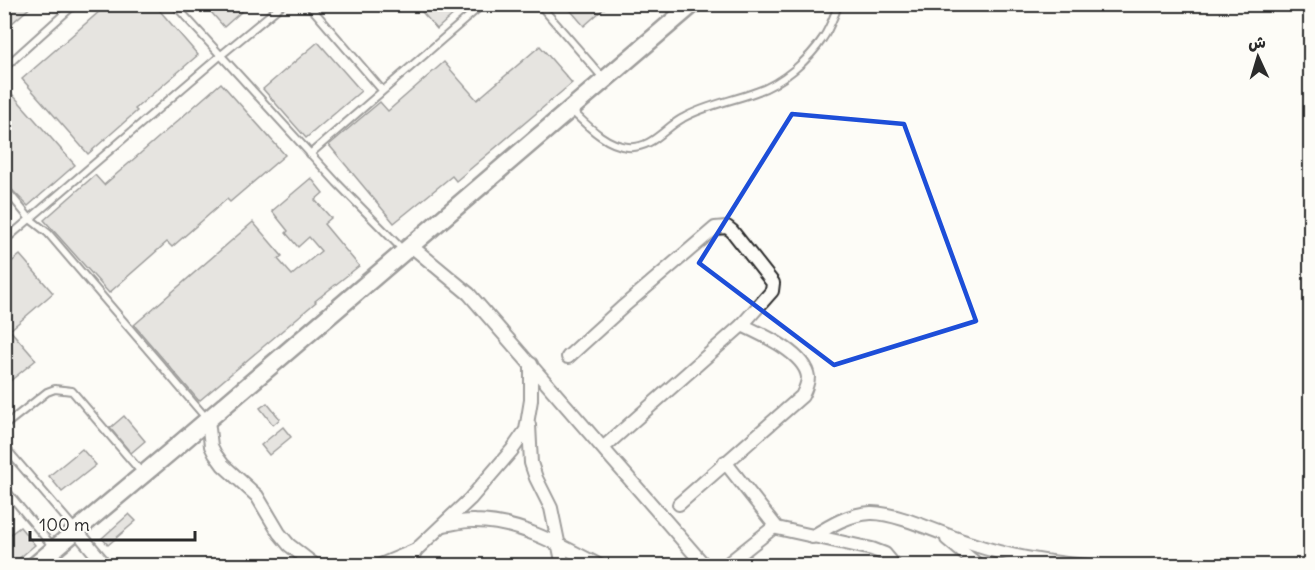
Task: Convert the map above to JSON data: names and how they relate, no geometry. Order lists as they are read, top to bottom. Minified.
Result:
{"scale_bar":"100 m","north":"top"}
